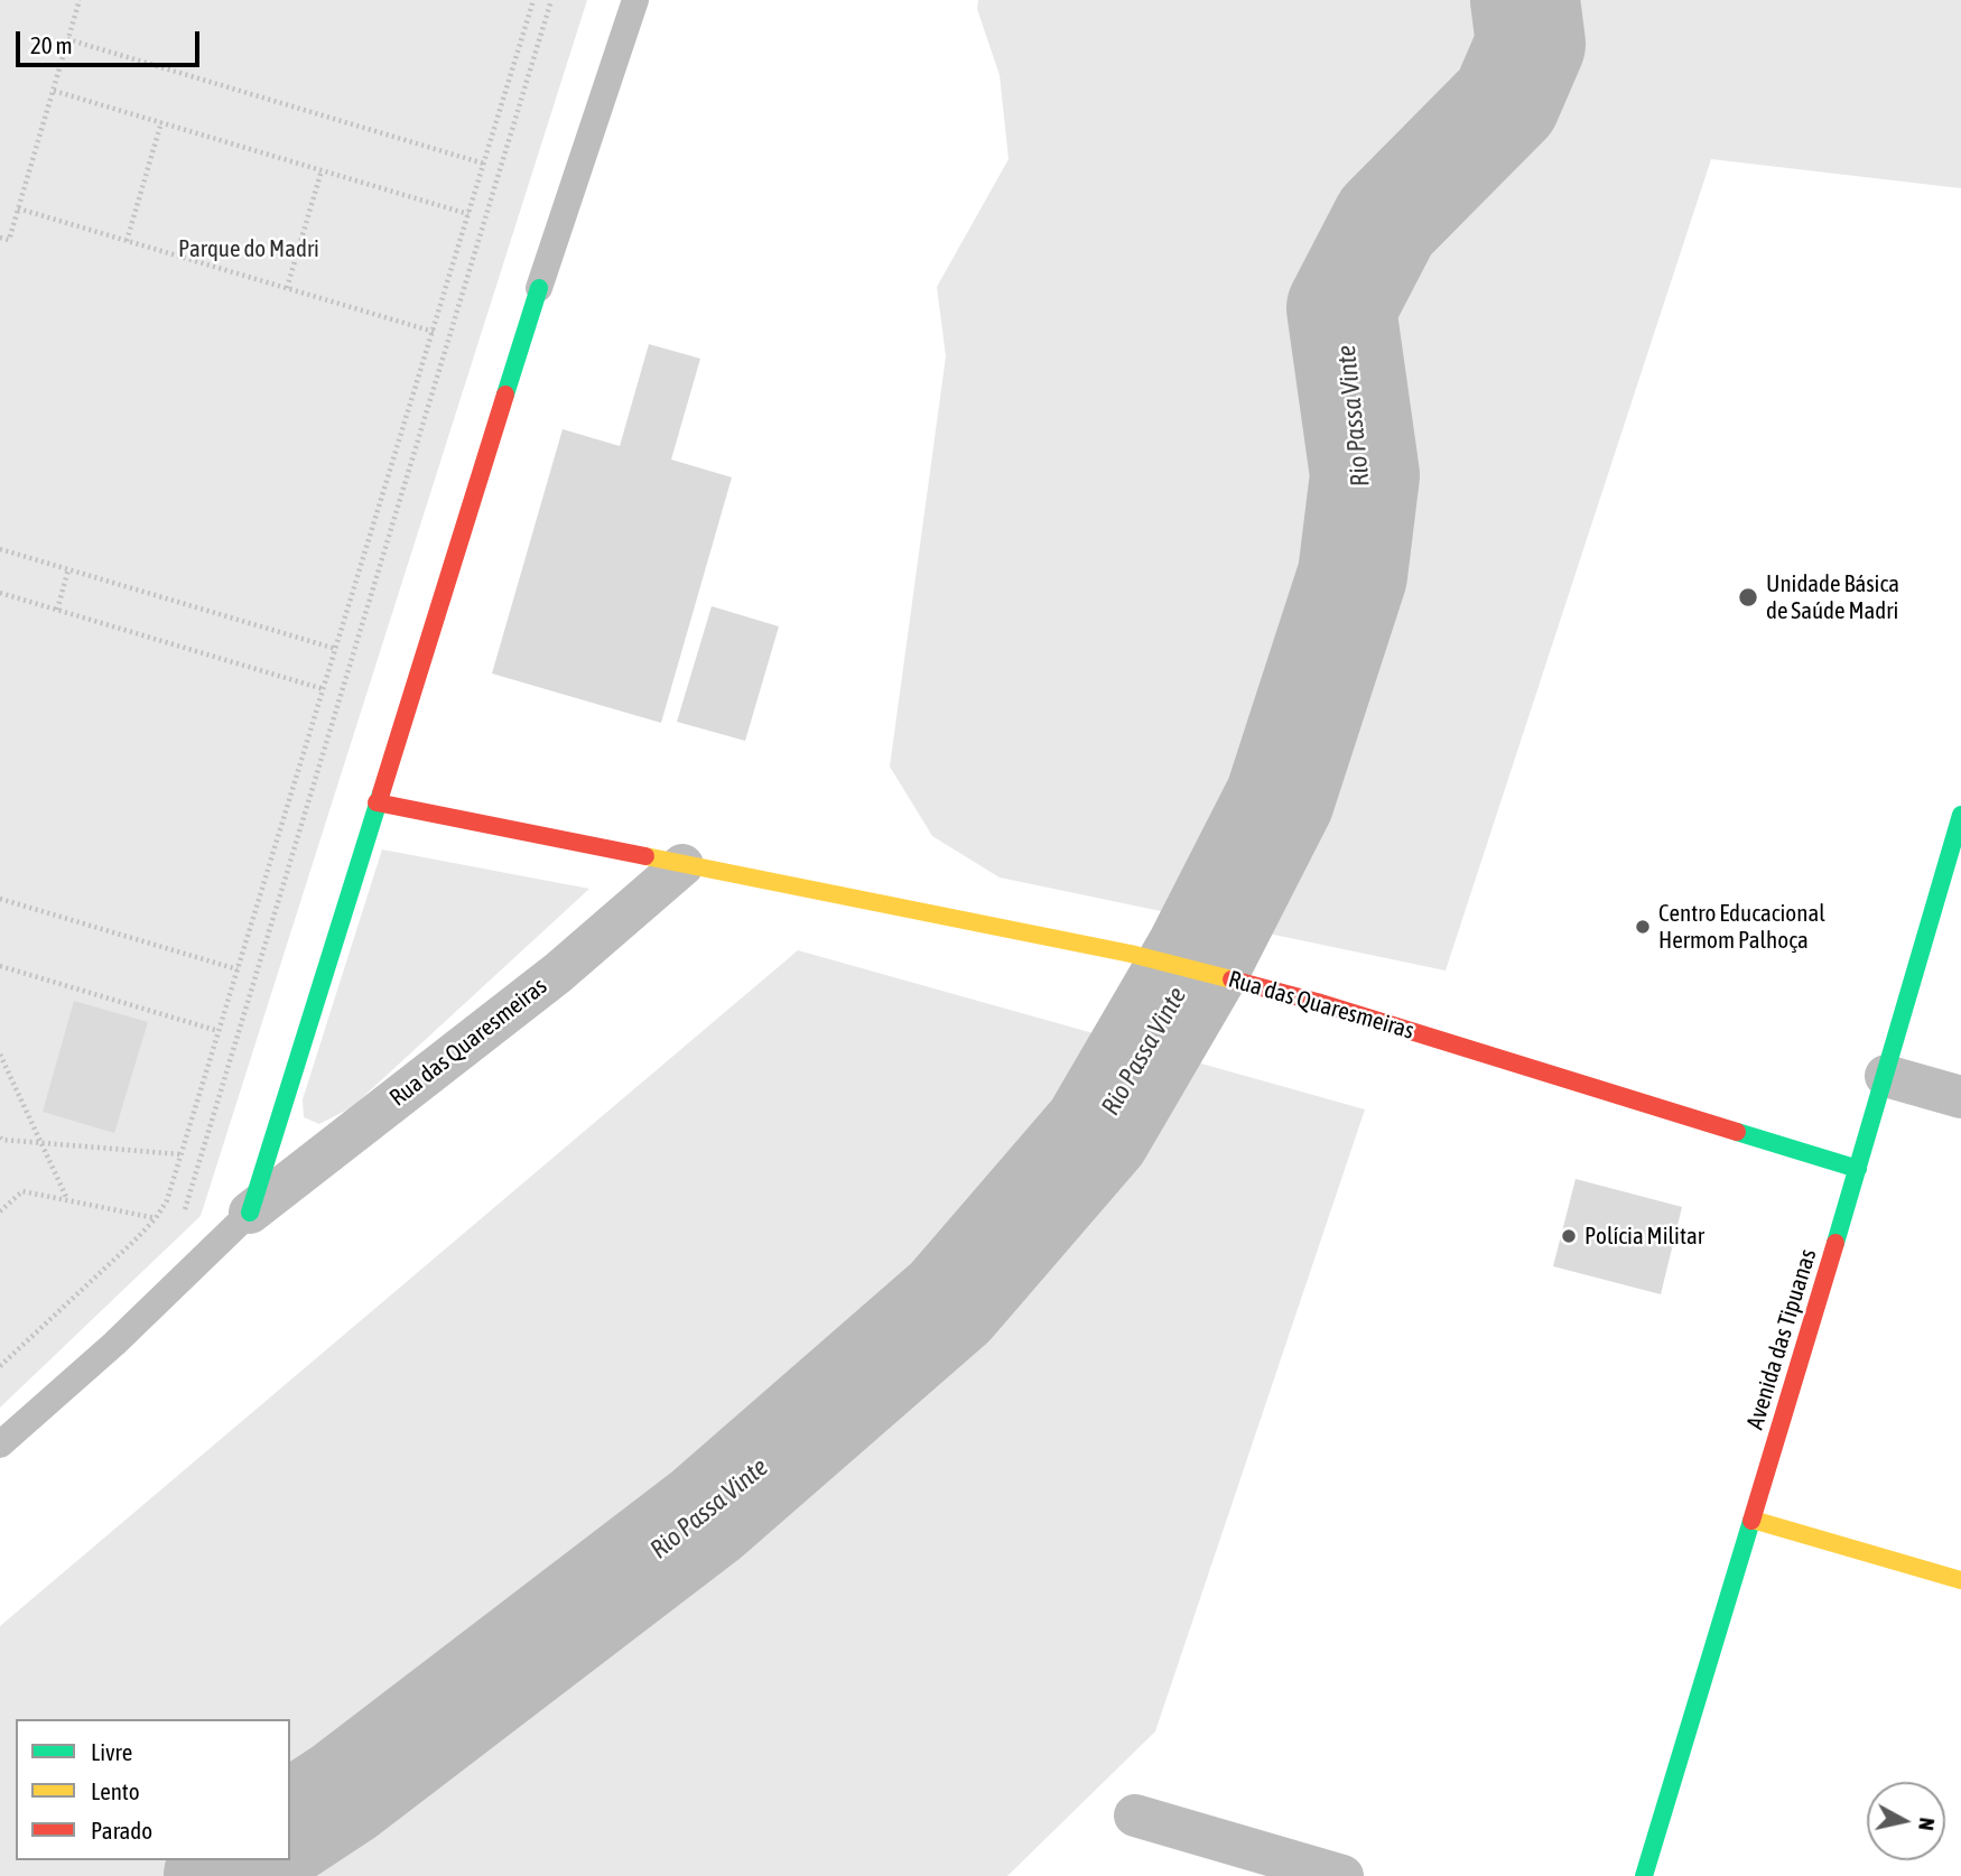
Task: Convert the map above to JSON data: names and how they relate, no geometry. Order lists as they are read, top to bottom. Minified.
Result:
{"streets":{"street":["Rua das Quaresmeiras","Avenida das Tipuanas"]},"crossings":[["Rua das Quaresmeiras","Avenida das Tipuanas"]],"water":["Rio Passa Vinte"],"parks":["Parque do Madri"],"places":["Unidade Básica de Saúde Madri","Centro Educacional Hermom Palhoça","Polícia Militar"],"legend":["Livre","Lento","Parado"],"scale_bar":"20 m","north":"right"}
